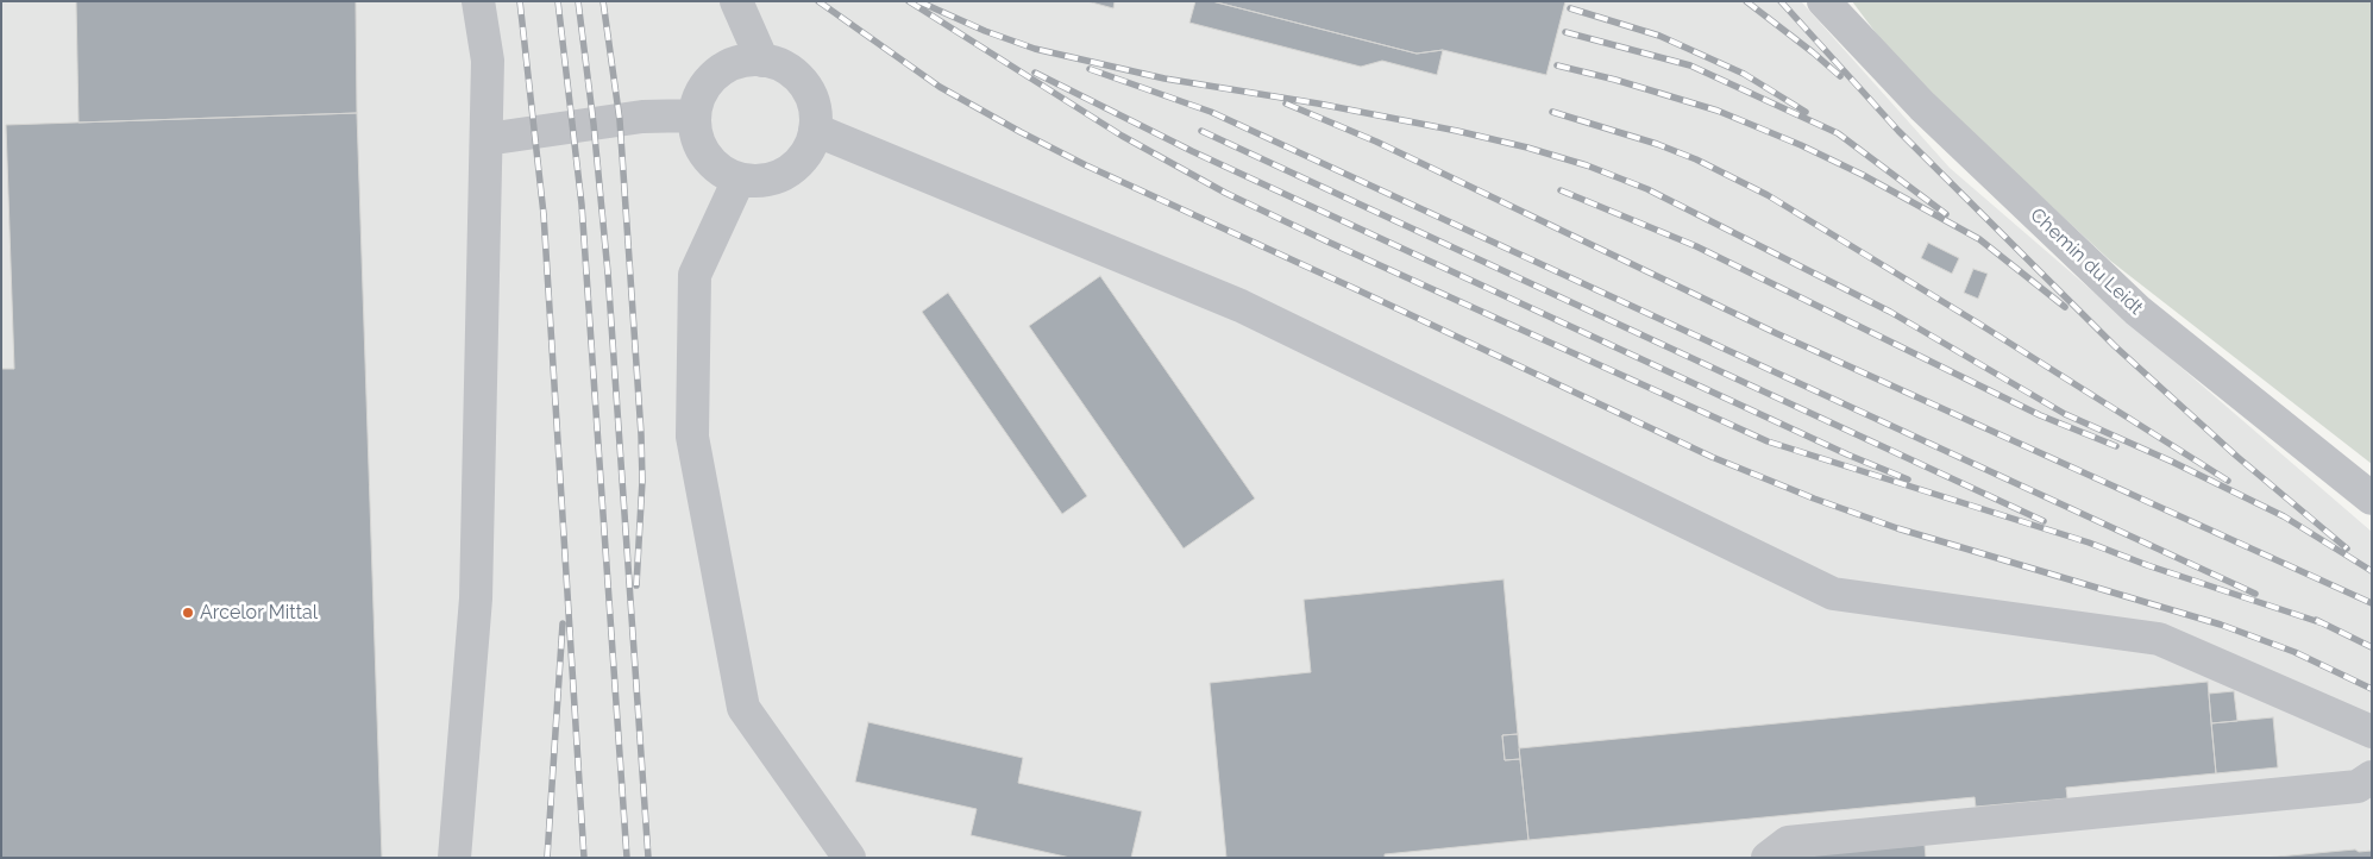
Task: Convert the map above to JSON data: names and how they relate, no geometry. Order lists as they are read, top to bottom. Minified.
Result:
{"streets":{"street":["Chemin du Leidt"]},"places":["Arcelor Mittal"]}
